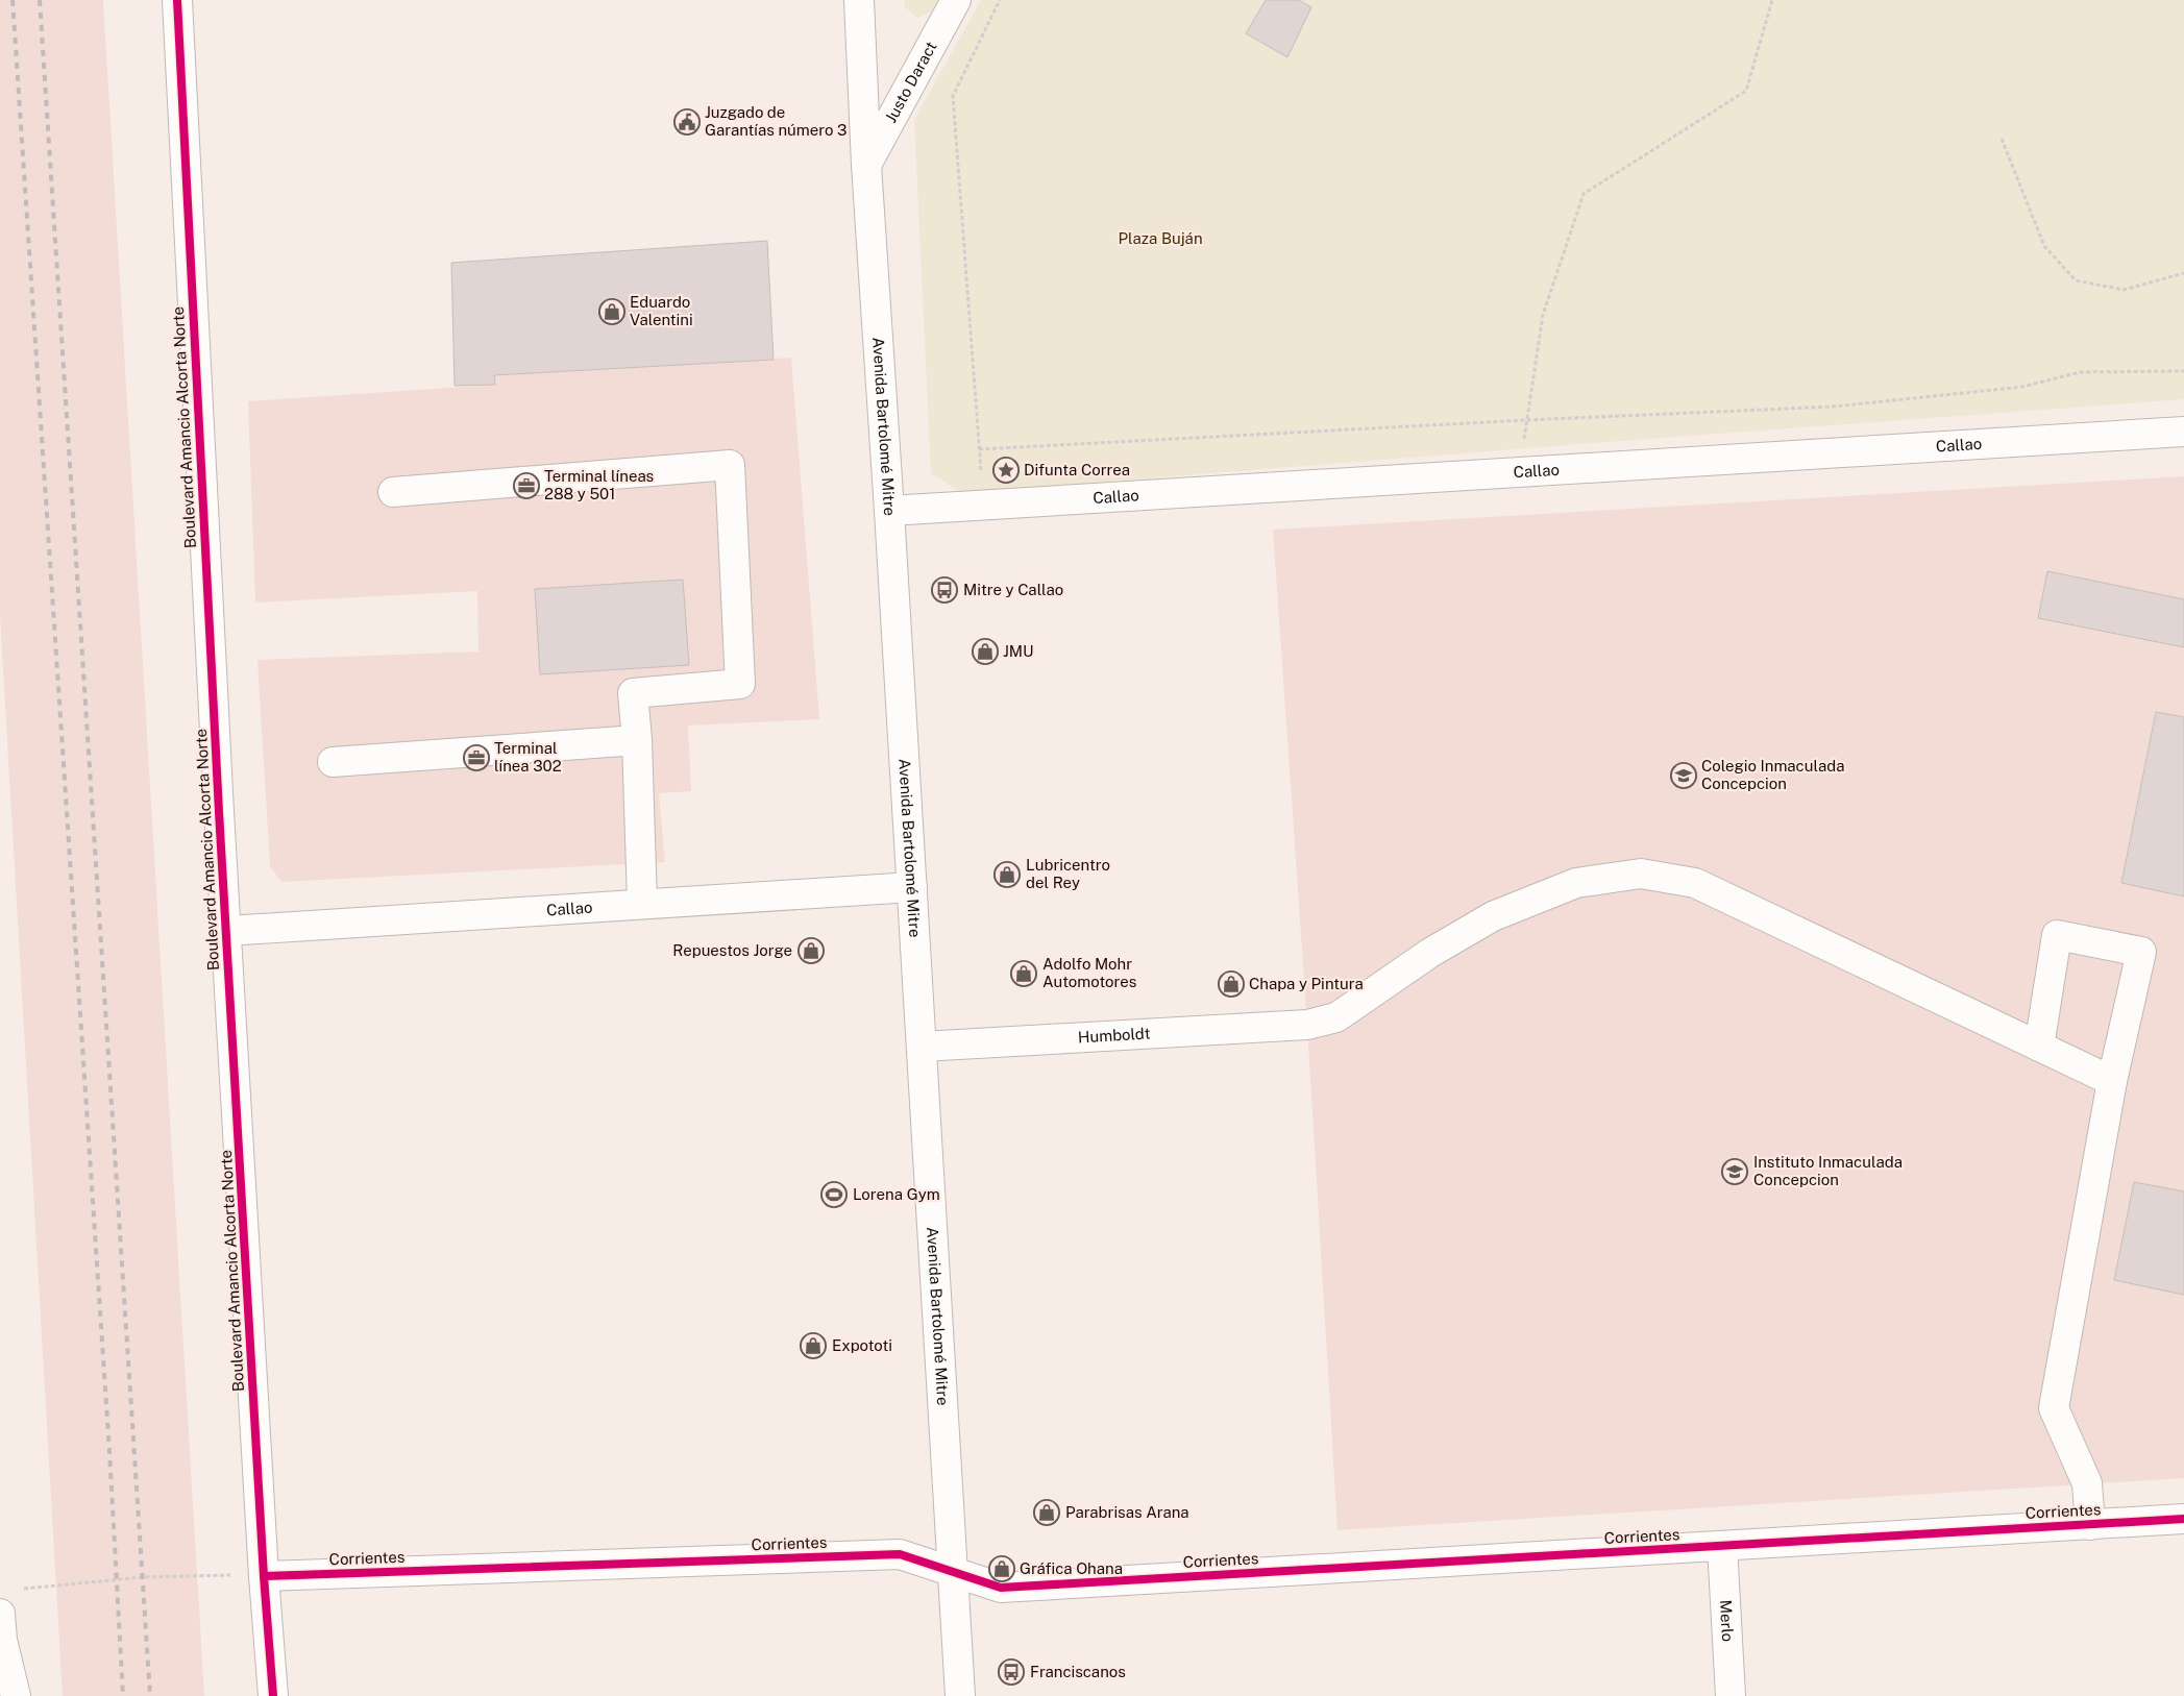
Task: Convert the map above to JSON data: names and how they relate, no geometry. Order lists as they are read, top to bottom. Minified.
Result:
{"streets":{"street":["Justo Daract","Avenida Bartolomé Mitre","Boulevard Amancio Alcorta Norte","Callao","Humboldt","Corrientes","Merlo"]},"crossings":[["Justo Daract","Avenida Bartolomé Mitre"],["Avenida Bartolomé Mitre","Callao"],["Avenida Bartolomé Mitre","Humboldt"],["Avenida Bartolomé Mitre","Corrientes"],["Boulevard Amancio Alcorta Norte","Callao"],["Boulevard Amancio Alcorta Norte","Corrientes"],["Corrientes","Merlo"]],"parks":["Plaza Buján"],"places":{"public building":["Juzgado de Garantías número 3"],"shop":["Eduardo Valentini","JMU","Lubricentro del Rey","Repuestos Jorge","Adolfo Mohr Automotores","Chapa y Pintura","Expototi","Parabrisas Arana","Gráfica Ohana"],"place":["Difunta Correa"],"office":["Terminal líneas 288 y 501","Terminal línea 302"],"bus stop":["Mitre y Callao","Franciscanos"],"school or university":["Colegio Inmaculada Concepcion","Instituto Inmaculada Concepcion"],"sports":["Lorena Gym"]}}
